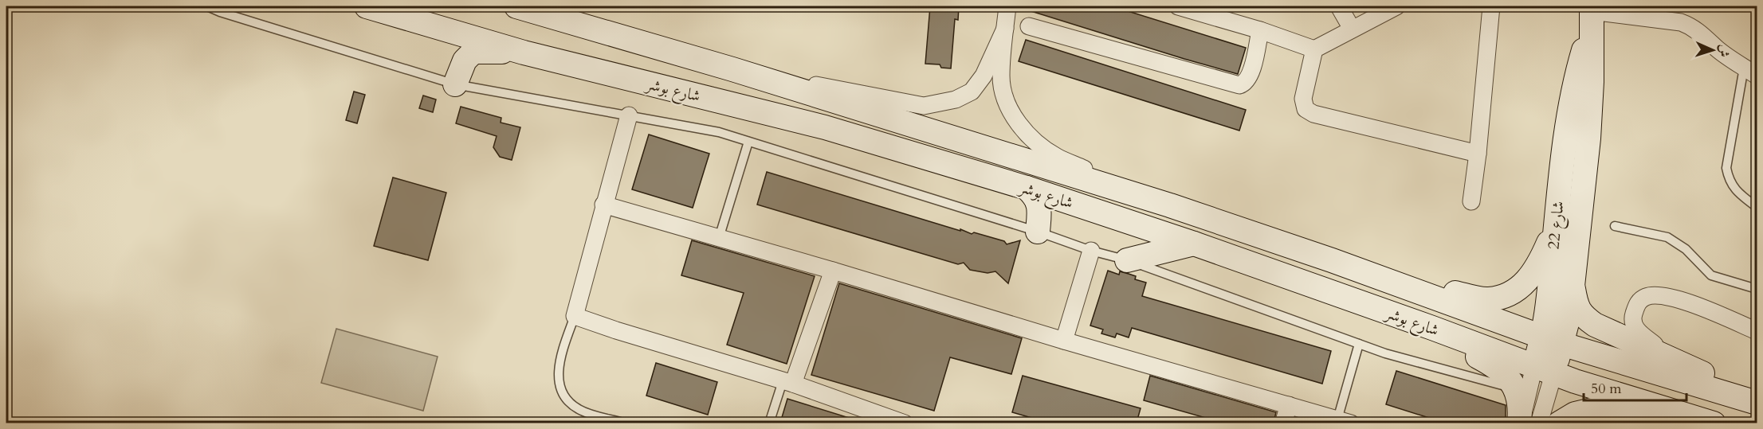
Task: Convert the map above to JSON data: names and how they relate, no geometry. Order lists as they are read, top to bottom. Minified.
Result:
{"streets":{"main road":["شارع بوشر","شارع 22"]},"crossings":[["شارع بوشر","شارع 22"]],"scale_bar":"50 m","north":"right"}
